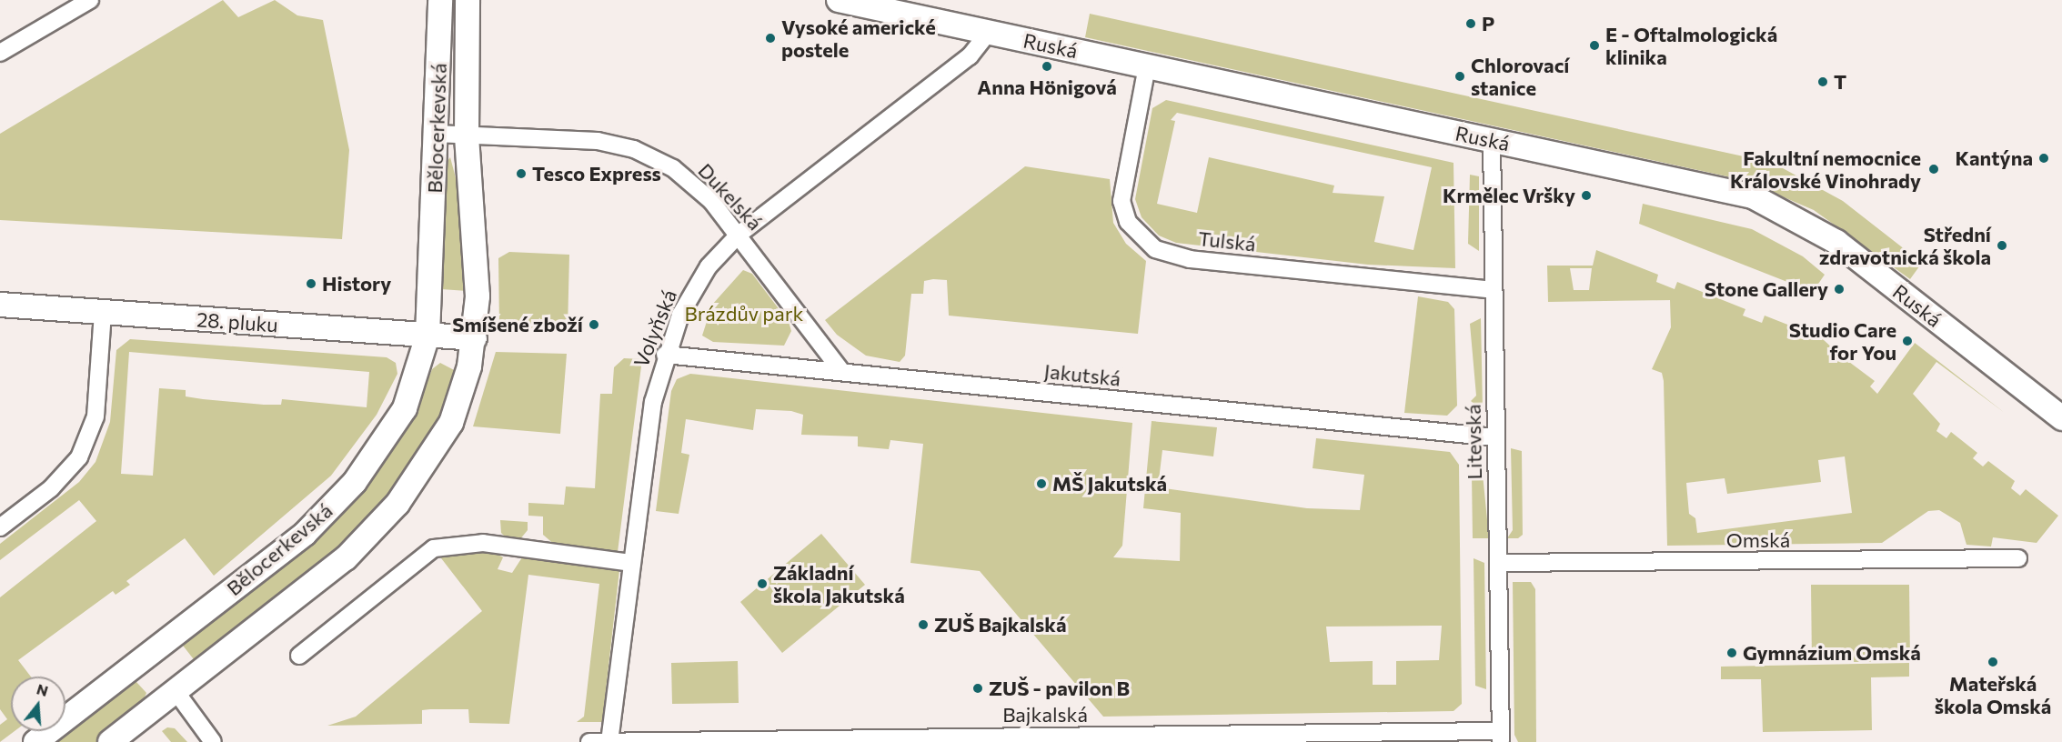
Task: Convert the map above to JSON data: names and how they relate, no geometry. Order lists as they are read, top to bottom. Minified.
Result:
{"streets":{"main road":["Ruská","Bělocerkevská","28. pluku"],"street":["Dukelská","Tulská","Volyňská","Jakutská","Litevská","Omská","Bajkalská"]},"crossings":[["Ruská","Tulská"],["Ruská","Volyňská"],["Ruská","Litevská"],["Bělocerkevská","Dukelská"],["Bělocerkevská","28. pluku"],["Dukelská","Volyňská"],["Dukelská","Jakutská"],["Tulská","Litevská"],["Volyňská","Jakutská"],["Volyňská","Bajkalská"],["Jakutská","Litevská"],["Litevská","Omská"],["Litevská","Bajkalská"]],"parks":["Brázdův park"],"places":["P","Vysoké americké postele","E - Oftalmologická klinika","Anna Hӧnigová","Chlorovací stanice","T","Kantýna","Fakultní nemocnice Královské Vinohrady","Tesco Express","Krmělec Vršky","Střední zdravotnická škola","History","Stone Gallery","Smíšené zboží","Studio Care for You","MŠ Jakutská","Základní škola Jakutská","ZUŠ Bajkalská","Gymnázium Omská","Mateřská škola Omská","ZUŠ - pavilon B"],"north":"top"}
